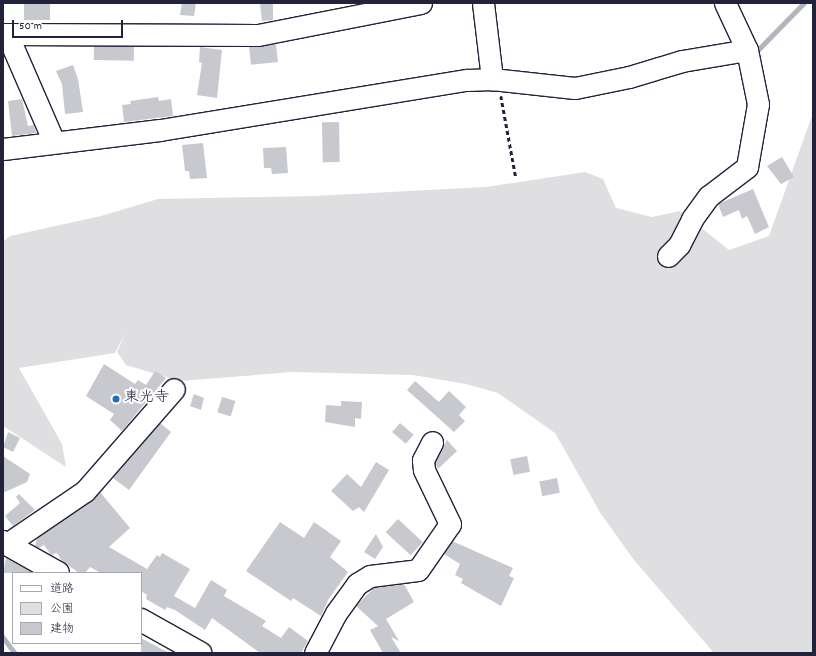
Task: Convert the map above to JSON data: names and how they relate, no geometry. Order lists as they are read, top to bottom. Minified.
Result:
{"places":["東光寺"],"legend":["道路","公園","建物"],"scale_bar":"50 m"}
